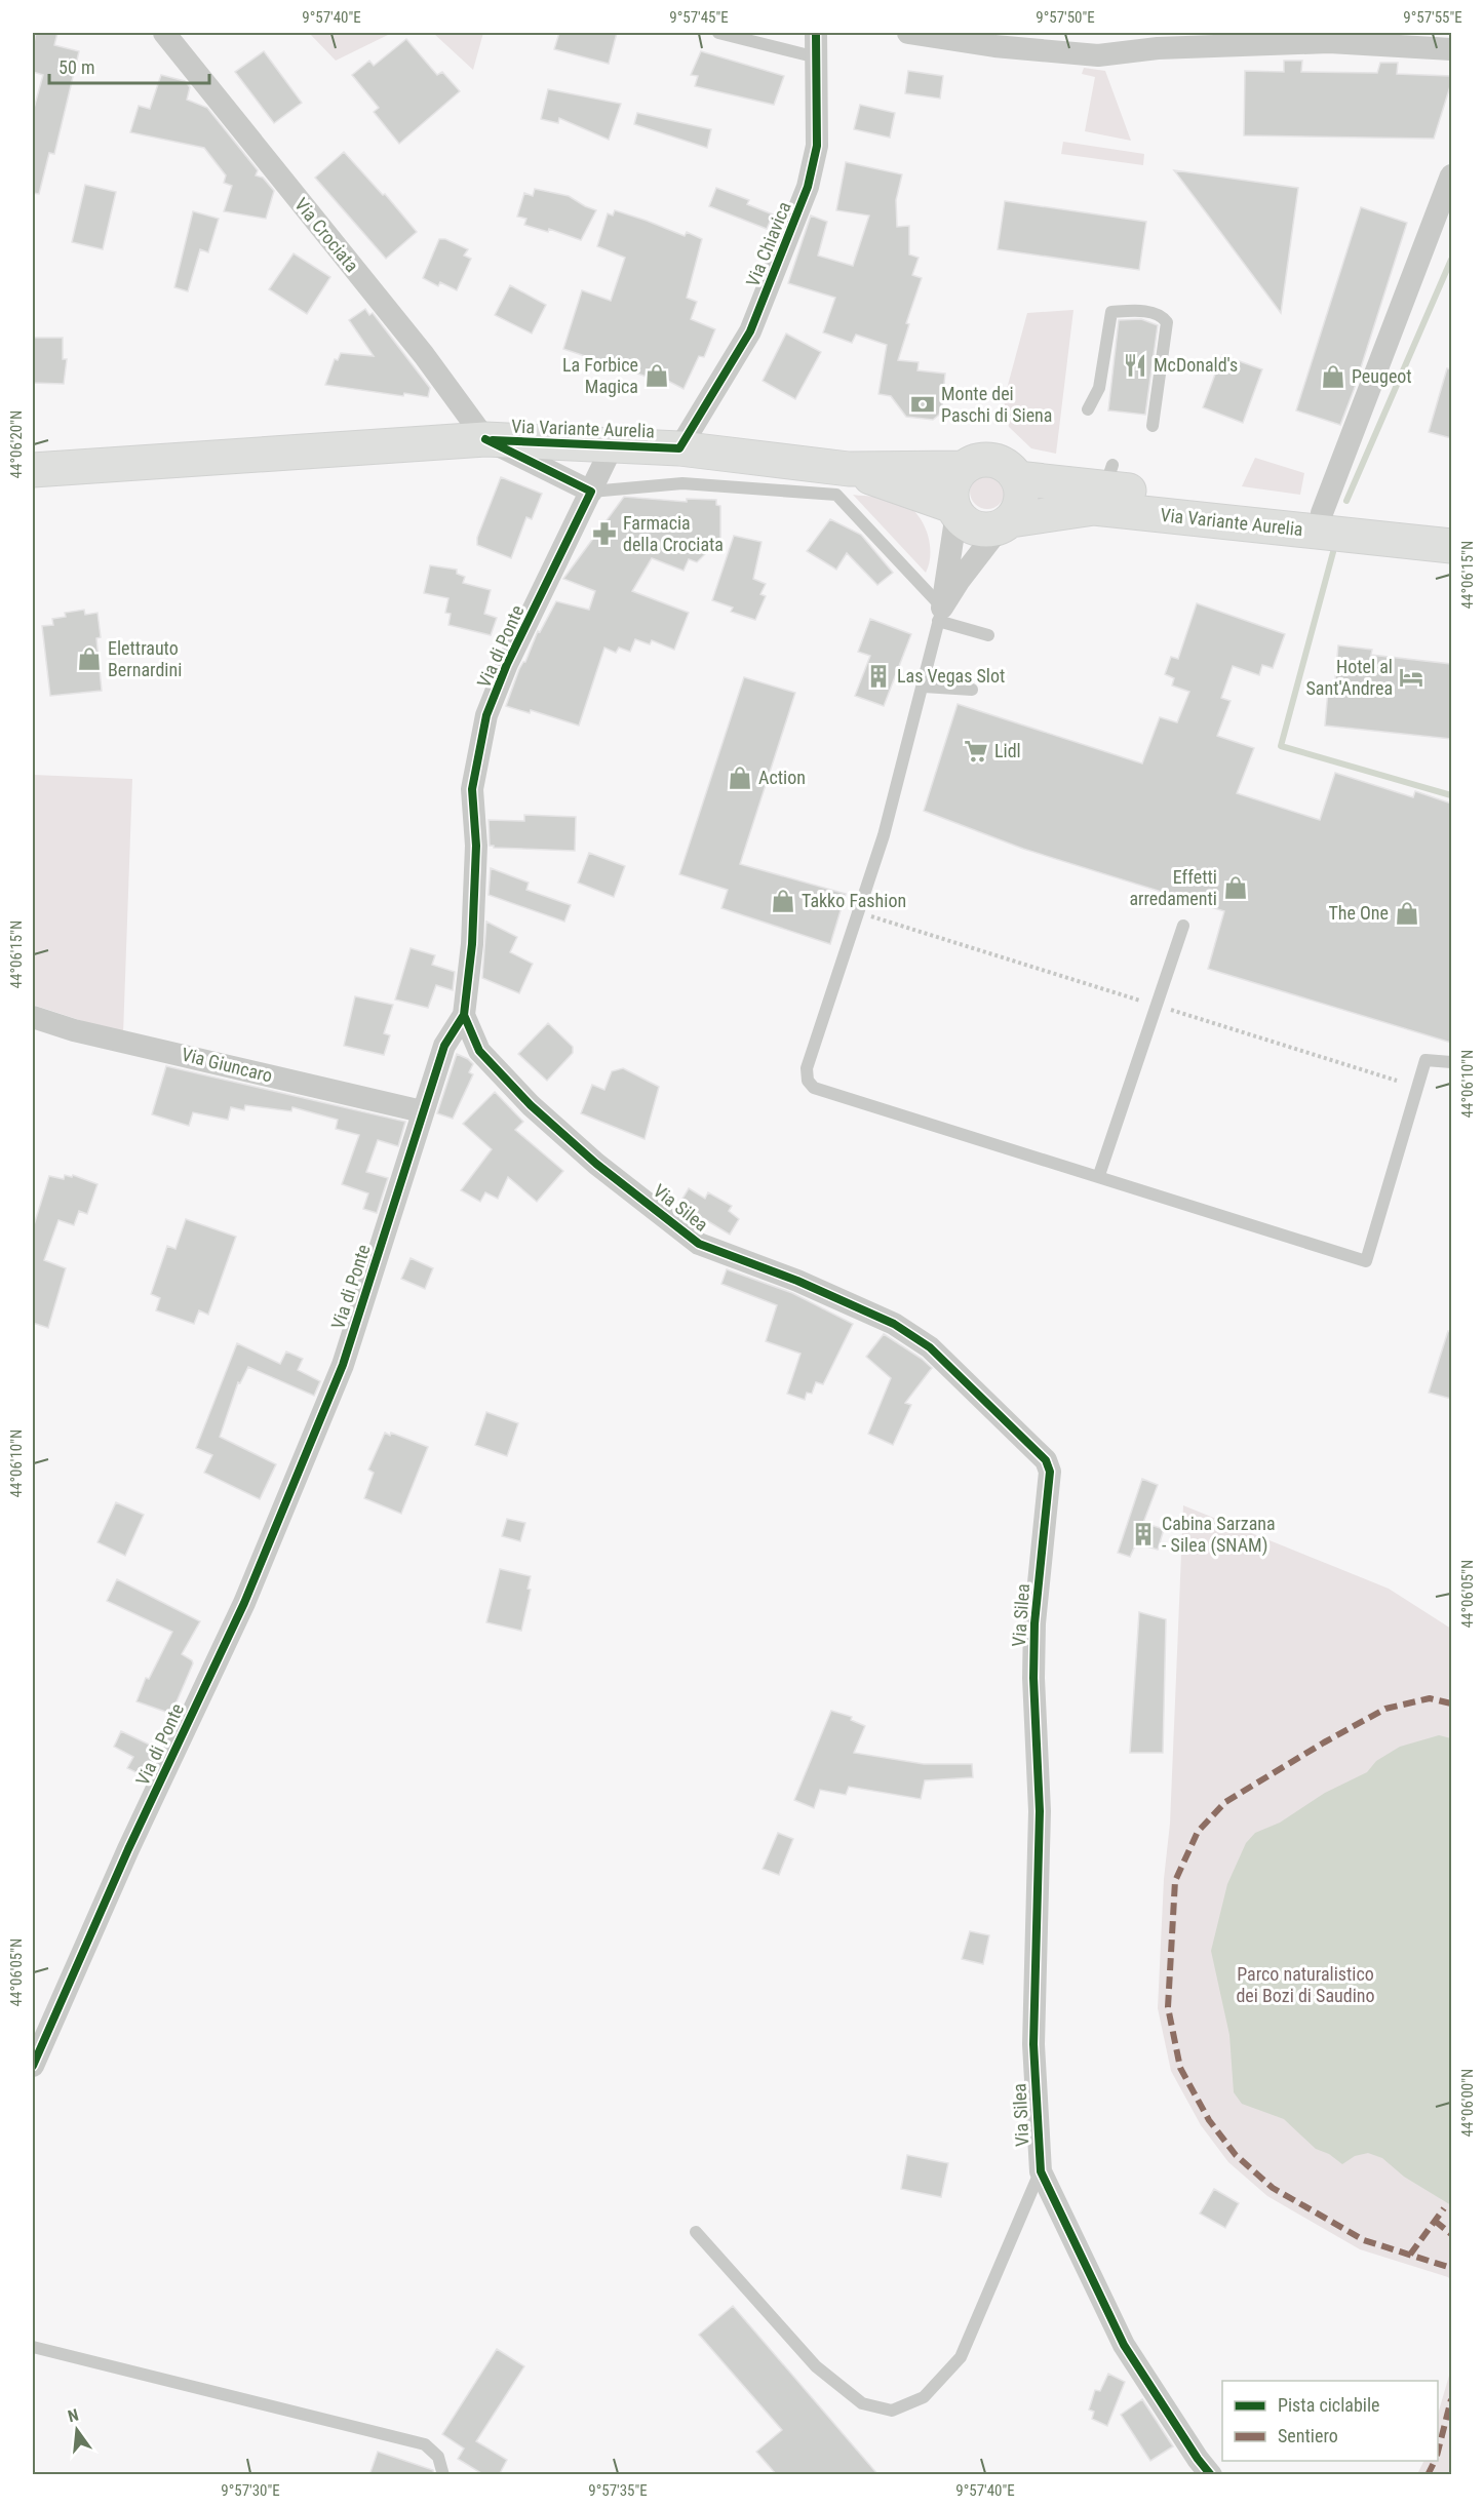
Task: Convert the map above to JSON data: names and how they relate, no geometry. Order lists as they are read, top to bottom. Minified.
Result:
{"streets":{"main road":["Via Variante Aurelia"],"street":["Via Crociata","Via Chiavica","Via di Ponte","Via Giuncaro","Via Silea"]},"crossings":[["Via Crociata","Via Variante Aurelia"],["Via Chiavica","Via Variante Aurelia"],["Via Variante Aurelia","Via di Ponte"],["Via di Ponte","Via Giuncaro"],["Via di Ponte","Via Silea"]],"parks":["Parco naturalistico dei Bozi di Saudino"],"places":{"restaurant":["McDonald's"],"shop":["La Forbice Magica","Peugeot","Elettrauto Bernardini","Action","Effetti arredamenti","Takko Fashion","The One"],"bank":["Monte dei Paschi di Siena"],"pharmacy":["Farmacia della Crociata"],"building":["Las Vegas Slot","Cabina Sarzana - Silea (SNAM)"],"hotel":["Hotel al Sant'Andrea"],"supermarket":["Lidl"]},"legend":["Pista ciclabile","Sentiero"],"scale_bar":"50 m","north":"top","coordinates":["9°57'40\"E","9°57'45\"E","9°57'50\"E","9°57'55\"E","44°06'20\"N","44°06'15\"N","44°06'10\"N","44°06'05\"N","44°06'00\"N","9°57'30\"E","9°57'35\"E"]}
